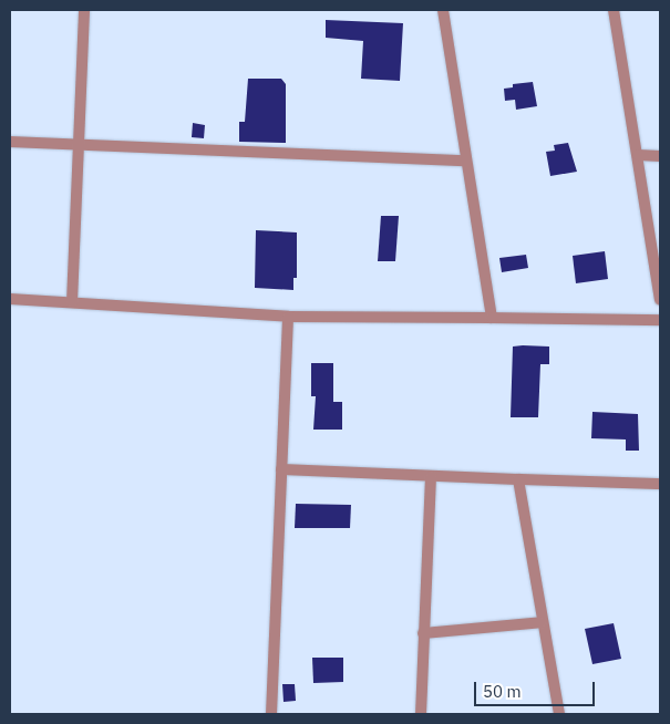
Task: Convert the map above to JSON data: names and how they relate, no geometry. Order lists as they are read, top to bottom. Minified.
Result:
{"scale_bar":"50 m"}
